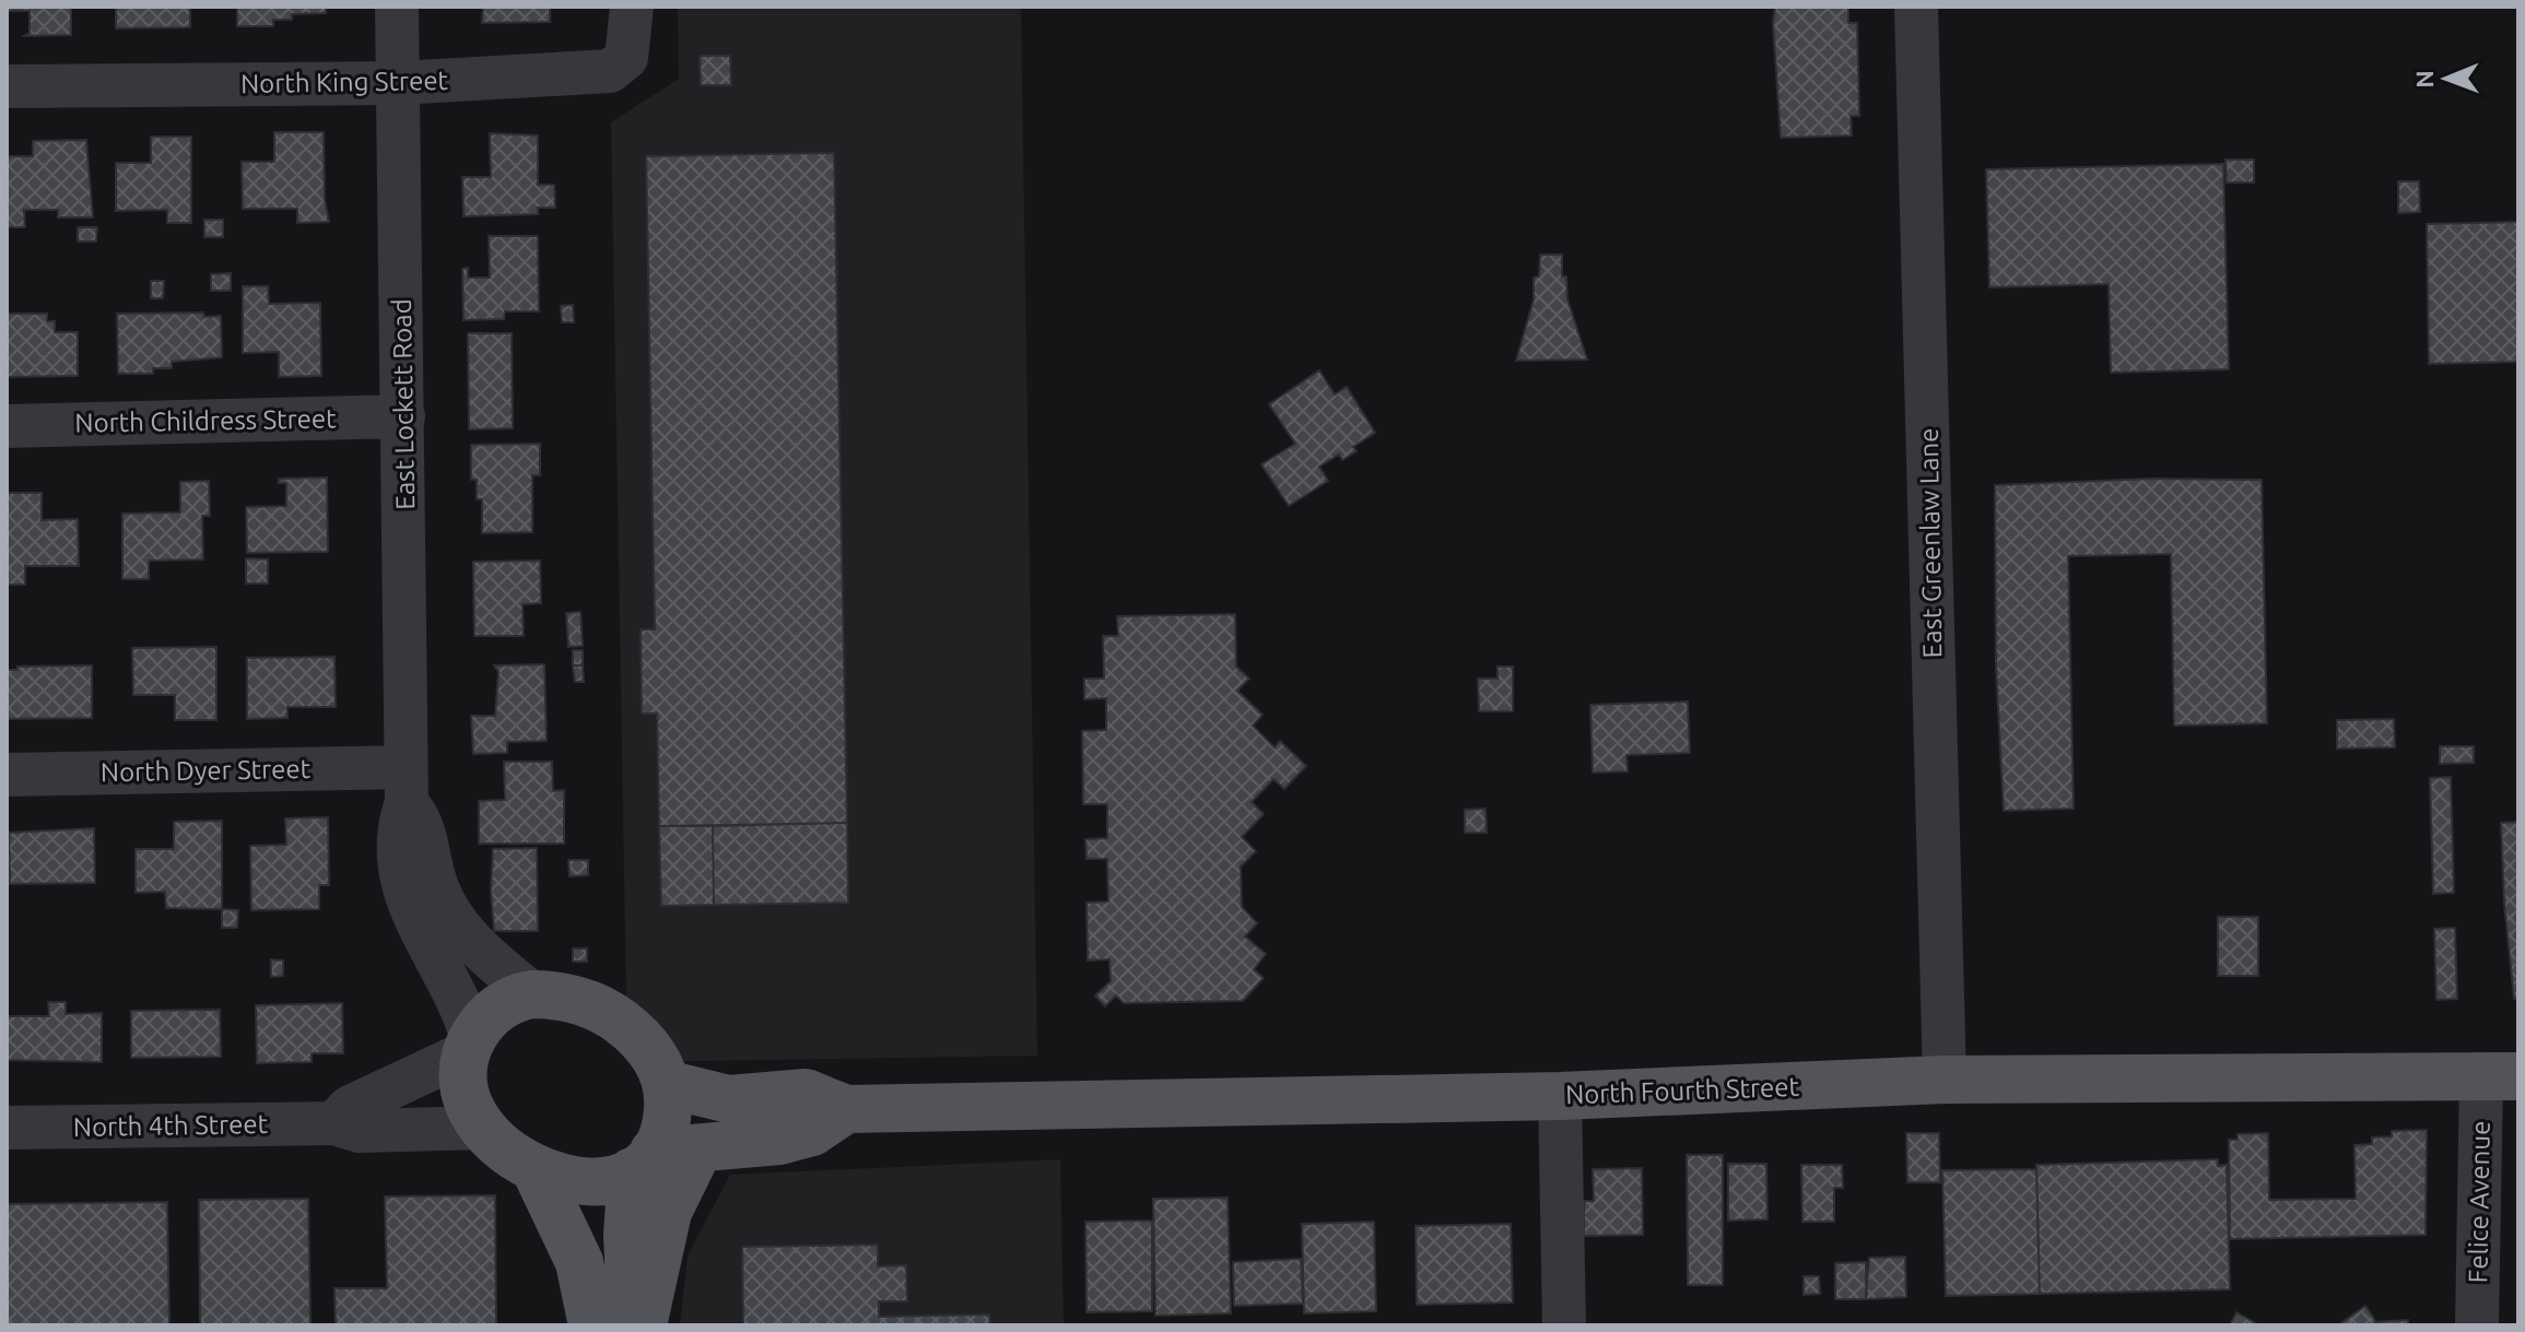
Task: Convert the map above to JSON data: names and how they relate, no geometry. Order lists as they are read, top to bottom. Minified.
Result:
{"streets":{"main road":["North Fourth Street"],"street":["North King Street","East Lockett Road","North Childress Street","East Greenlaw Lane","North Dyer Street","North 4th Street","Felice Avenue"]},"crossings":[["North King Street","East Lockett Road"],["East Lockett Road","North Childress Street"],["East Lockett Road","North Dyer Street"],["East Lockett Road","North Fourth Street"],["East Lockett Road","North 4th Street"],["East Greenlaw Lane","North Fourth Street"],["North Fourth Street","North 4th Street"],["North Fourth Street","Felice Avenue"]],"north":"left"}
